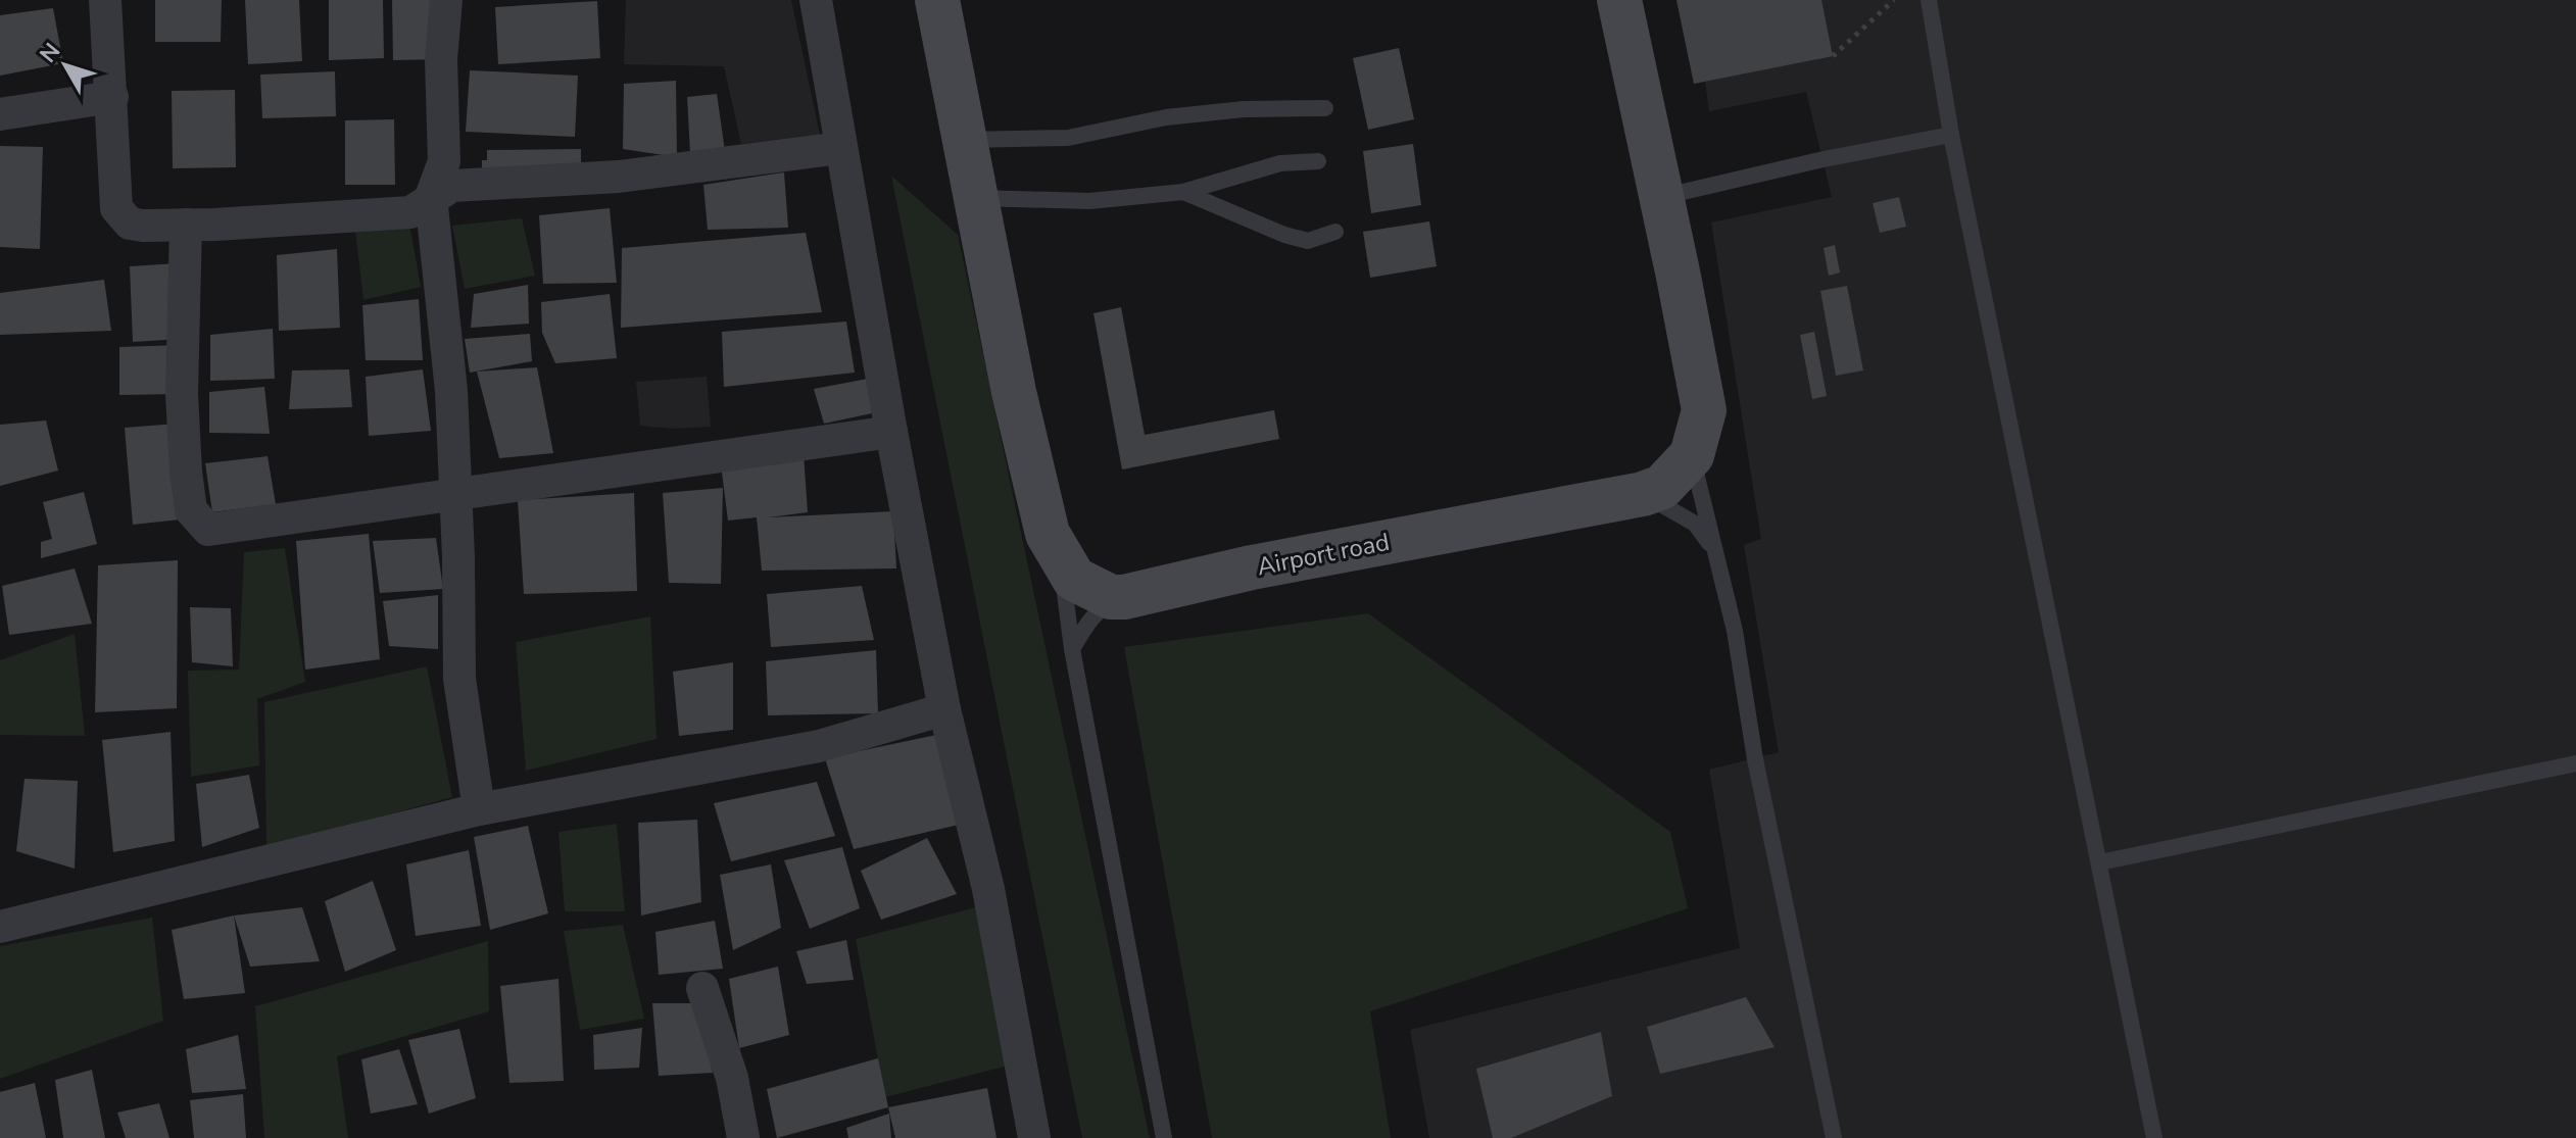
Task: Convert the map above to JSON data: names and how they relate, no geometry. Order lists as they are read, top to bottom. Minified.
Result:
{"streets":{"main road":["Airport road"]},"north":"top left"}
